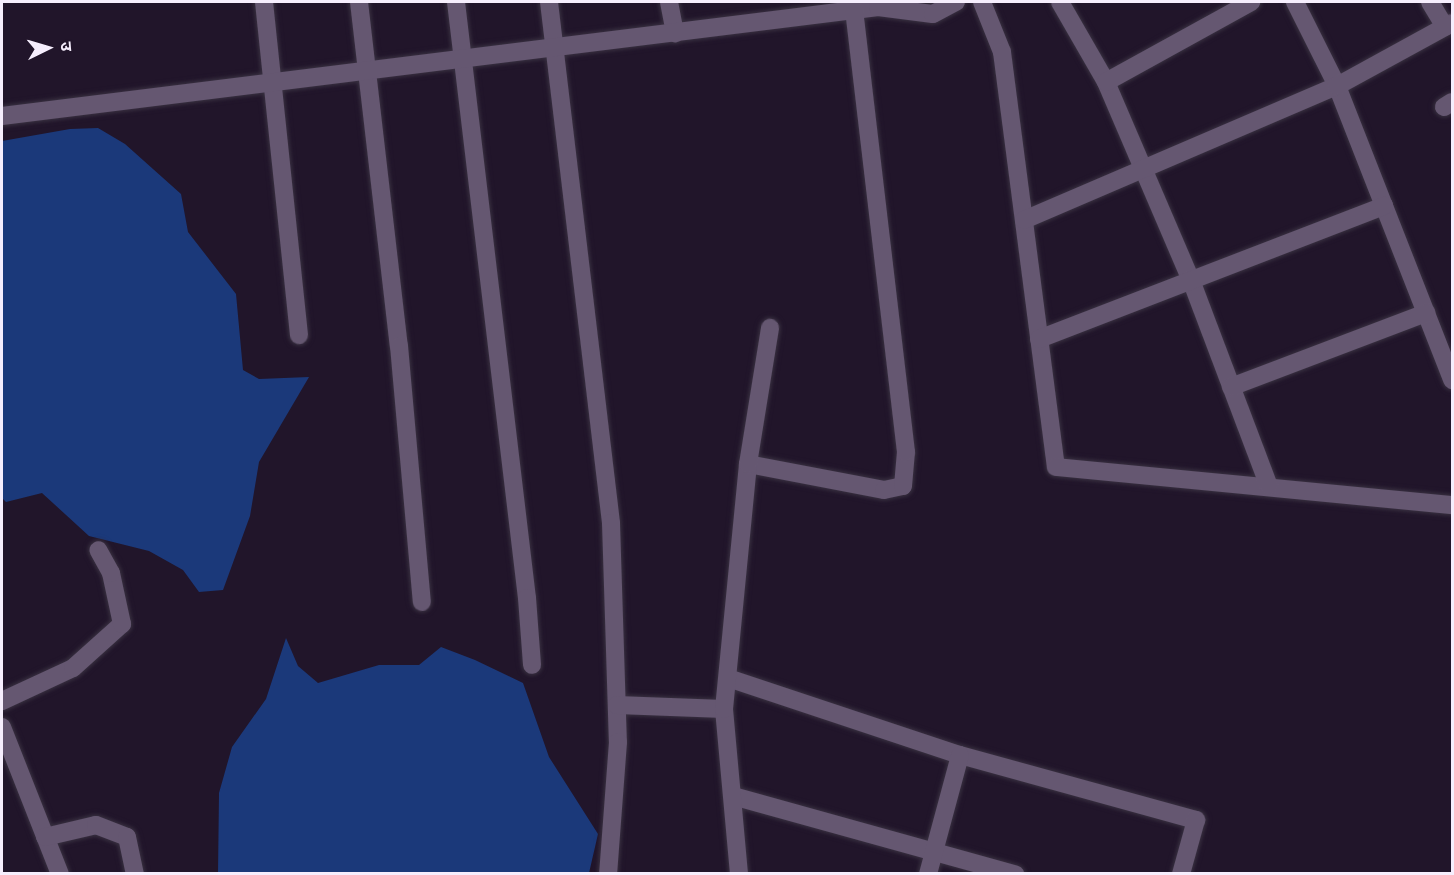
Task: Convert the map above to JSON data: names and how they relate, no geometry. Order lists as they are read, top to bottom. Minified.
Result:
{"north":"right"}
